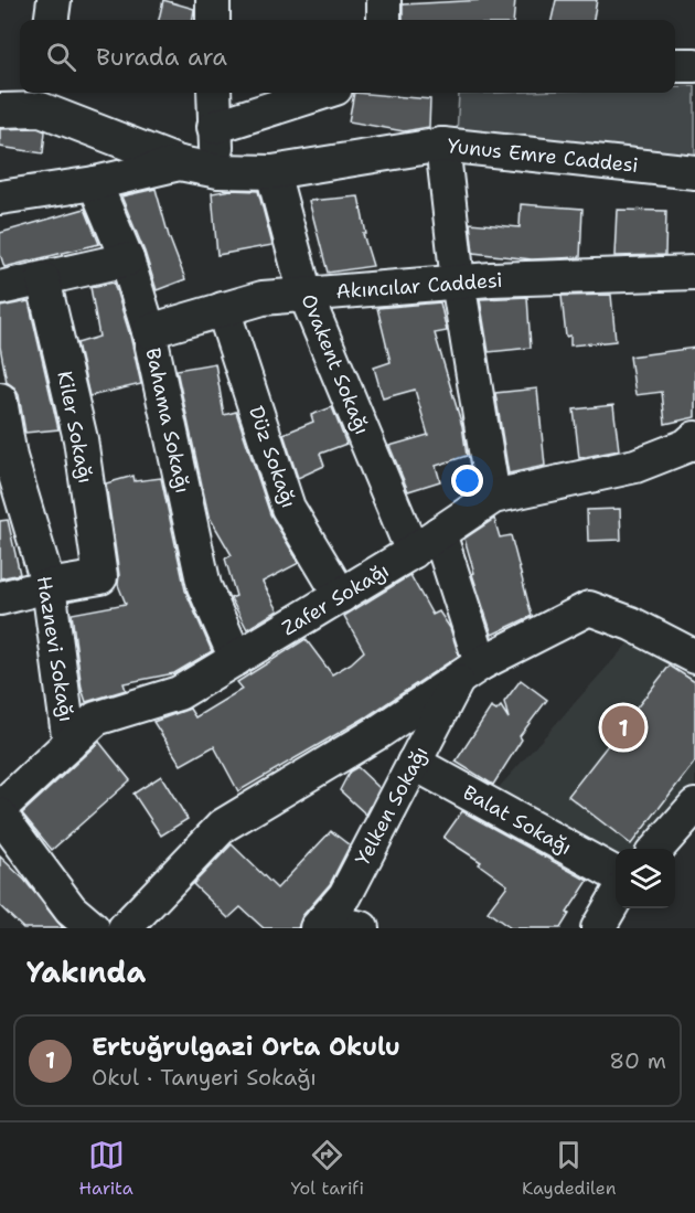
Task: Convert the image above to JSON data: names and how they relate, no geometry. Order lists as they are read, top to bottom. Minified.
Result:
{"streets":{"street":["Yunus Emre Caddesi","Akıncılar Caddesi","Ovakent Sokağı","Bahama Sokağı","Kiler Sokağı","Düz Sokağı","Zafer Sokağı","Haznevi Sokağı","Yelken Sokağı","Balat Sokağı"]},"crossings":[["Yunus Emre Caddesi","Ovakent Sokağı"],["Yunus Emre Caddesi","Bahama Sokağı"],["Akıncılar Caddesi","Ovakent Sokağı"],["Akıncılar Caddesi","Bahama Sokağı"],["Akıncılar Caddesi","Düz Sokağı"],["Ovakent Sokağı","Zafer Sokağı"],["Ovakent Sokağı","Yelken Sokağı"],["Bahama Sokağı","Zafer Sokağı"],["Kiler Sokağı","Haznevi Sokağı"],["Düz Sokağı","Zafer Sokağı"],["Zafer Sokağı","Haznevi Sokağı"],["Yelken Sokağı","Balat Sokağı"]],"page":{"search":"Burada ara","pins":"1","heading":"Yakında","list":[{"mark":"1","name":"Ertuğrulgazi Orta Okulu","note":"Okul · Tanyeri Sokağı","value":"80 m"}],"nav":["Harita","Yol tarifi","Kaydedilen"]}}
